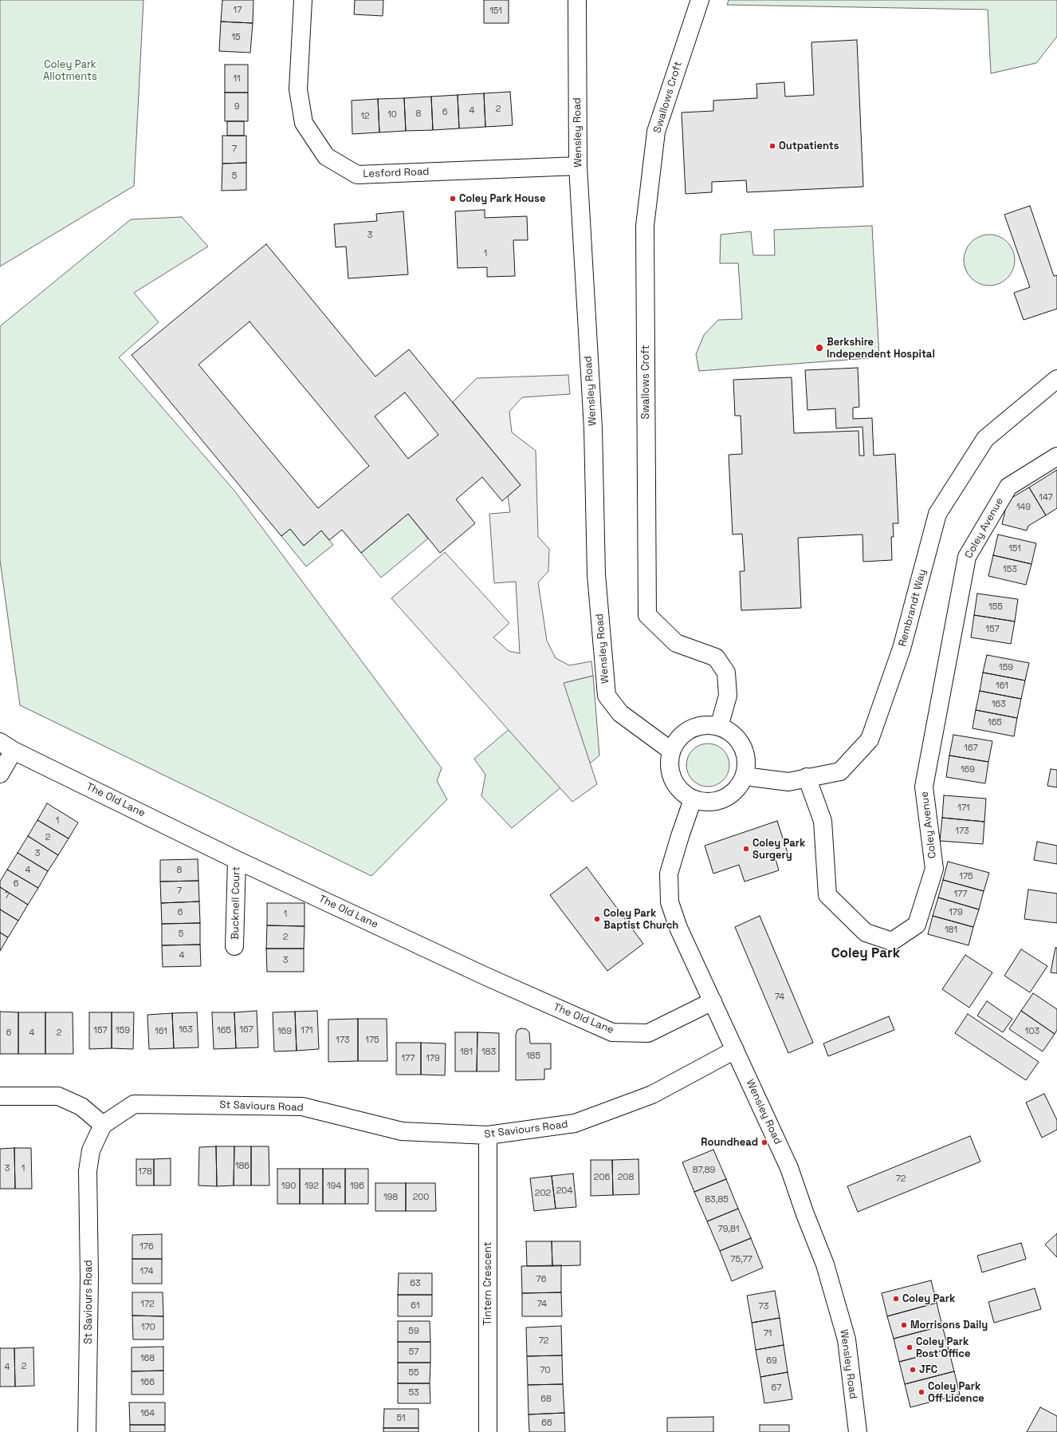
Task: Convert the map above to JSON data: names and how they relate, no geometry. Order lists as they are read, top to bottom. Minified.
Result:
{"streets":{"street":["Swallows Croft","Wensley Road","Lesford Road","Coley Avenue","Rembrandt Way","The Old Lane","Bucknell Court","St Saviours Road","Tintern Crescent"]},"crossings":[["Swallows Croft","Wensley Road"],["Swallows Croft","Rembrandt Way"],["Wensley Road","Lesford Road"],["Wensley Road","Rembrandt Way"],["Wensley Road","The Old Lane"],["Wensley Road","St Saviours Road"],["Coley Avenue","Rembrandt Way"],["The Old Lane","Bucknell Court"],["St Saviours Road","Tintern Crescent"]],"districts":["Coley Park"],"parks":["Coley Park Allotments"],"places":["Outpatients","Coley Park House","Berkshire Independent Hospital","Coley Park Surgery","Coley Park Baptist Church","Roundhead","Coley Park","Morrisons Daily","Coley Park Post Office","JFC","Coley Park Off Licence"],"house_numbers":["17","151","15","11","9","2","4","6","8","10","12","7","5","3","1","147","149","151","153","155","157","159","161","163","165","167","169","171","1","173","2","3","4","8","175","6","7","177","7","6","179","1","181","5","2","4","3","74","163","167","157","159","165","171","161","169","103","6","4","2","173","175","181","183","185","177","179","186","3","1","87,89","178","206","208","72","190","192","194","196","204","202","198","200","83,85","79,81","176","75,77","174","76","63","172","74","61","73","170","59","71","72","57","168","69","2","4","70","55","166","67","53","68","164","51","66"]}
